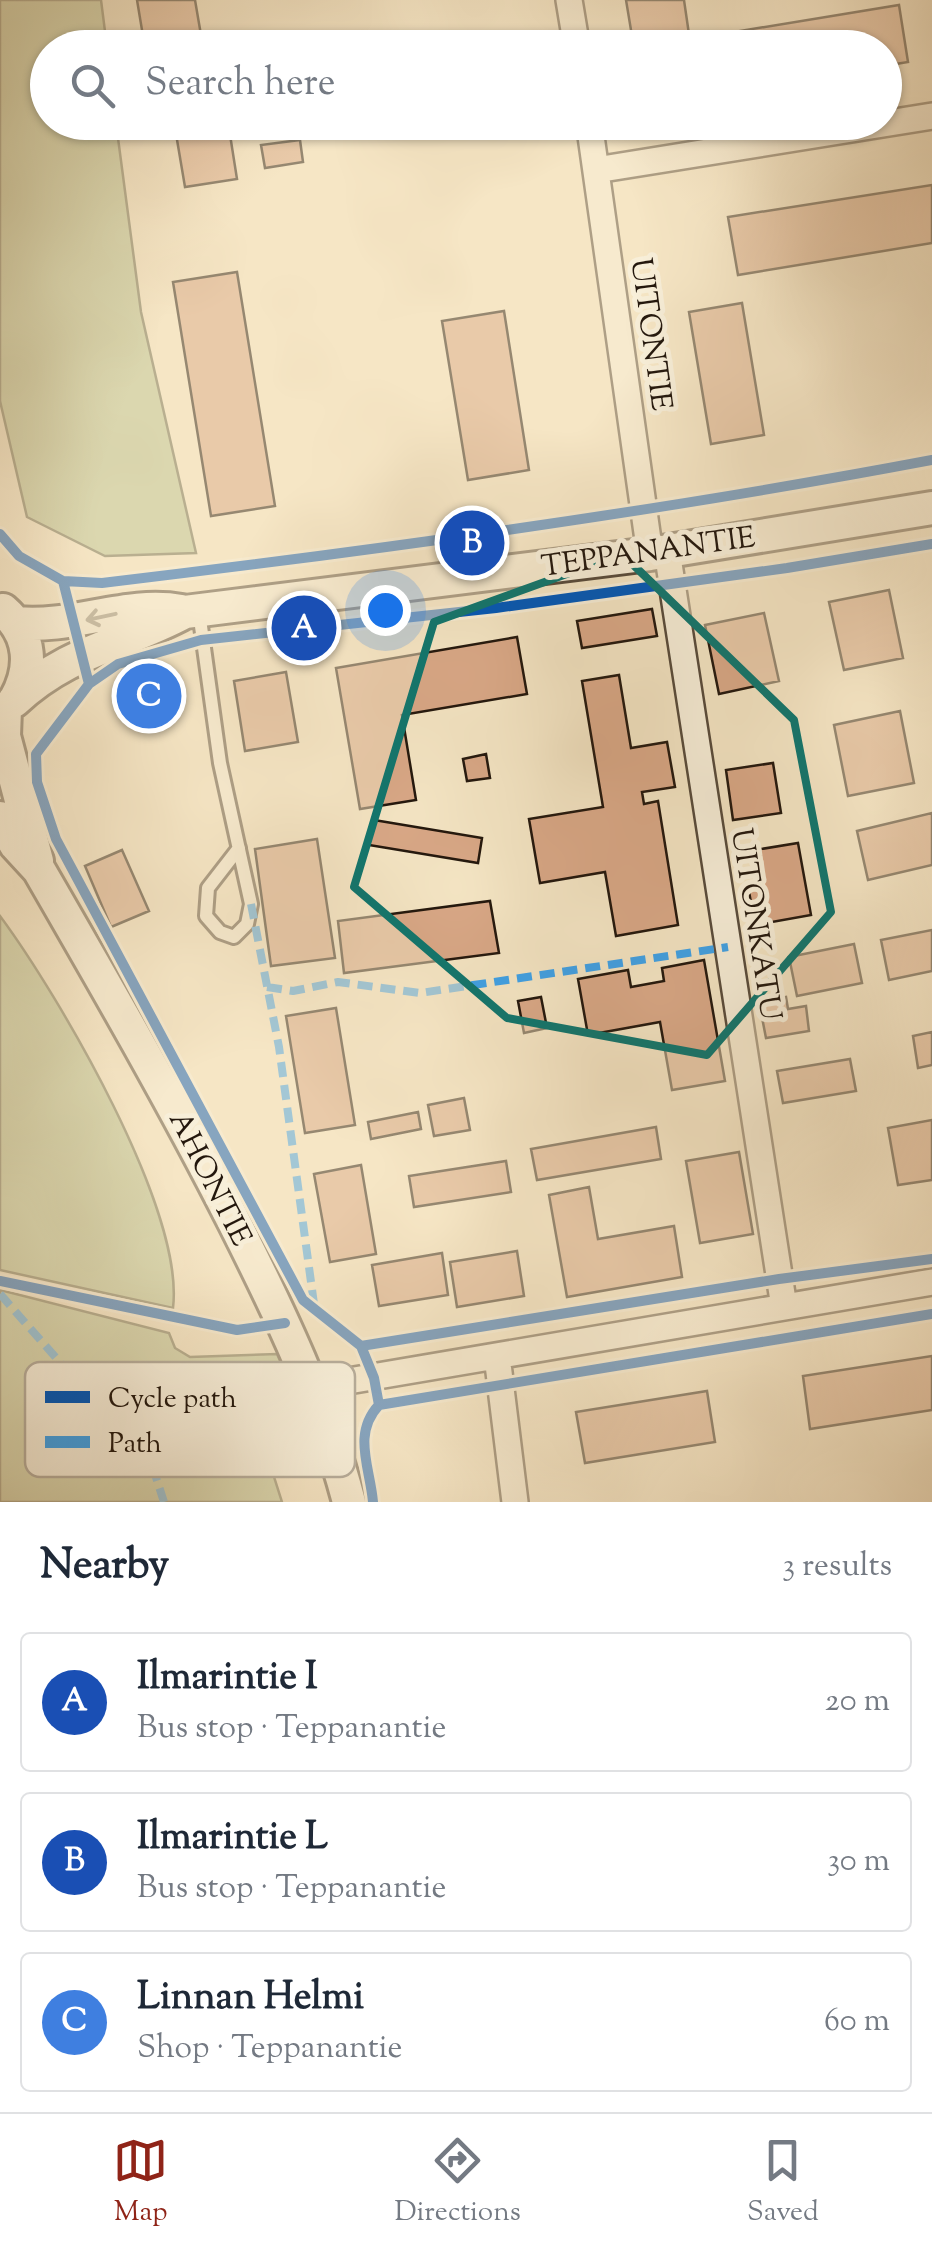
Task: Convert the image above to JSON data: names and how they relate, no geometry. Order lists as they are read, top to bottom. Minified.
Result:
{"streets":{"street":["UITONTIE","TEPPANANTIE","UITONKATU","AHONTIE"]},"crossings":[["UITONTIE","TEPPANANTIE"],["UITONTIE","UITONKATU"],["TEPPANANTIE","UITONKATU"],["TEPPANANTIE","AHONTIE"]],"legend":["Cycle path","Path"],"page":{"search":"Search here","pins":["B","A","C"],"heading":["Nearby","3 results"],"list":[{"mark":"A","name":"Ilmarintie I","note":"Bus stop · Teppanantie","value":"20 m"},{"mark":"B","name":"Ilmarintie L","note":"Bus stop · Teppanantie","value":"30 m"},{"mark":"C","name":"Linnan Helmi","note":"Shop · Teppanantie","value":"60 m"}],"nav":["Map","Directions","Saved"]}}
